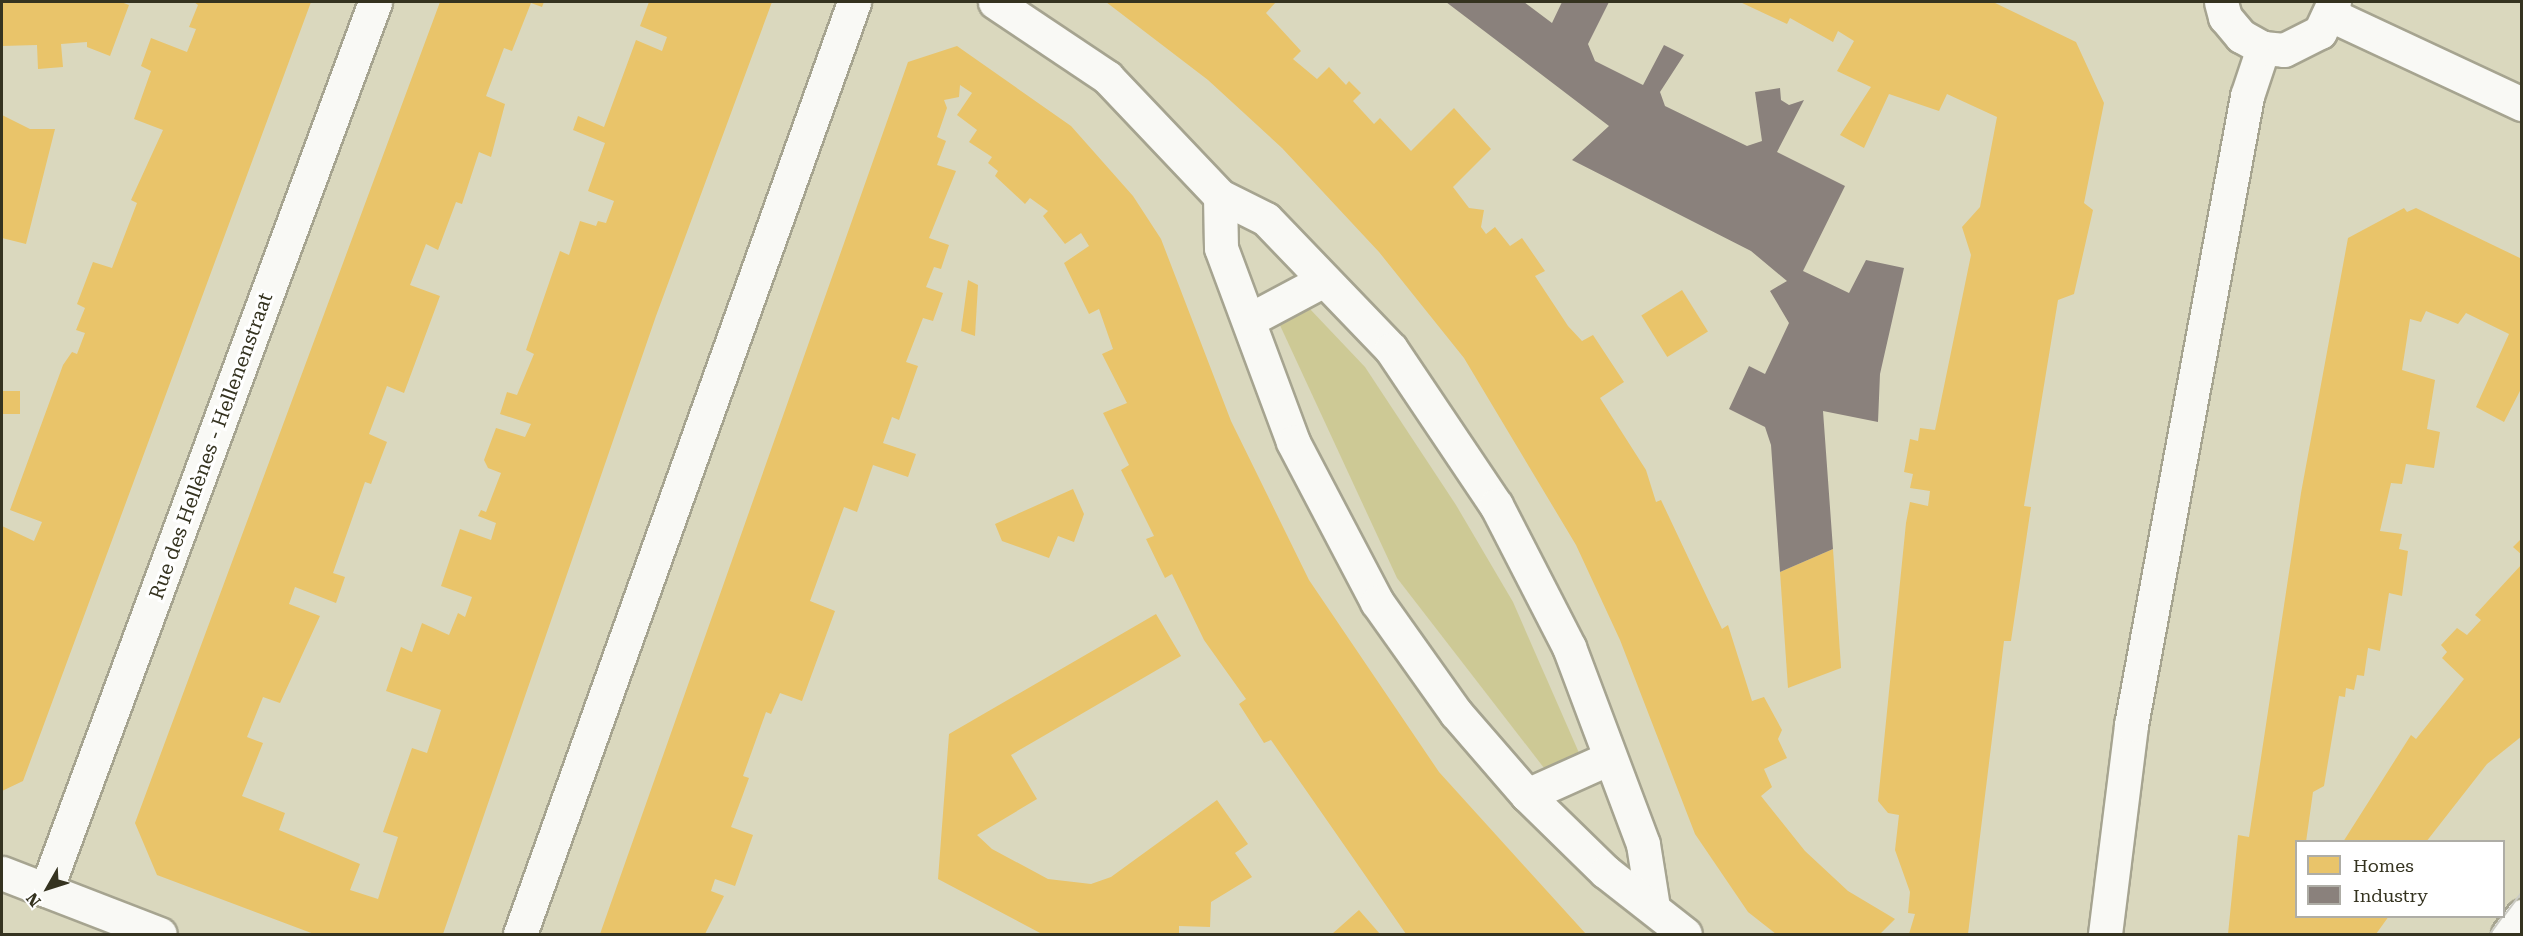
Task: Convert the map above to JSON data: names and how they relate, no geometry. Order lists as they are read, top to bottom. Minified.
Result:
{"streets":{"street":["Rue des Hellènes - Hellenenstraat"]},"legend":["Homes","Industry"],"north":"bottom left"}
